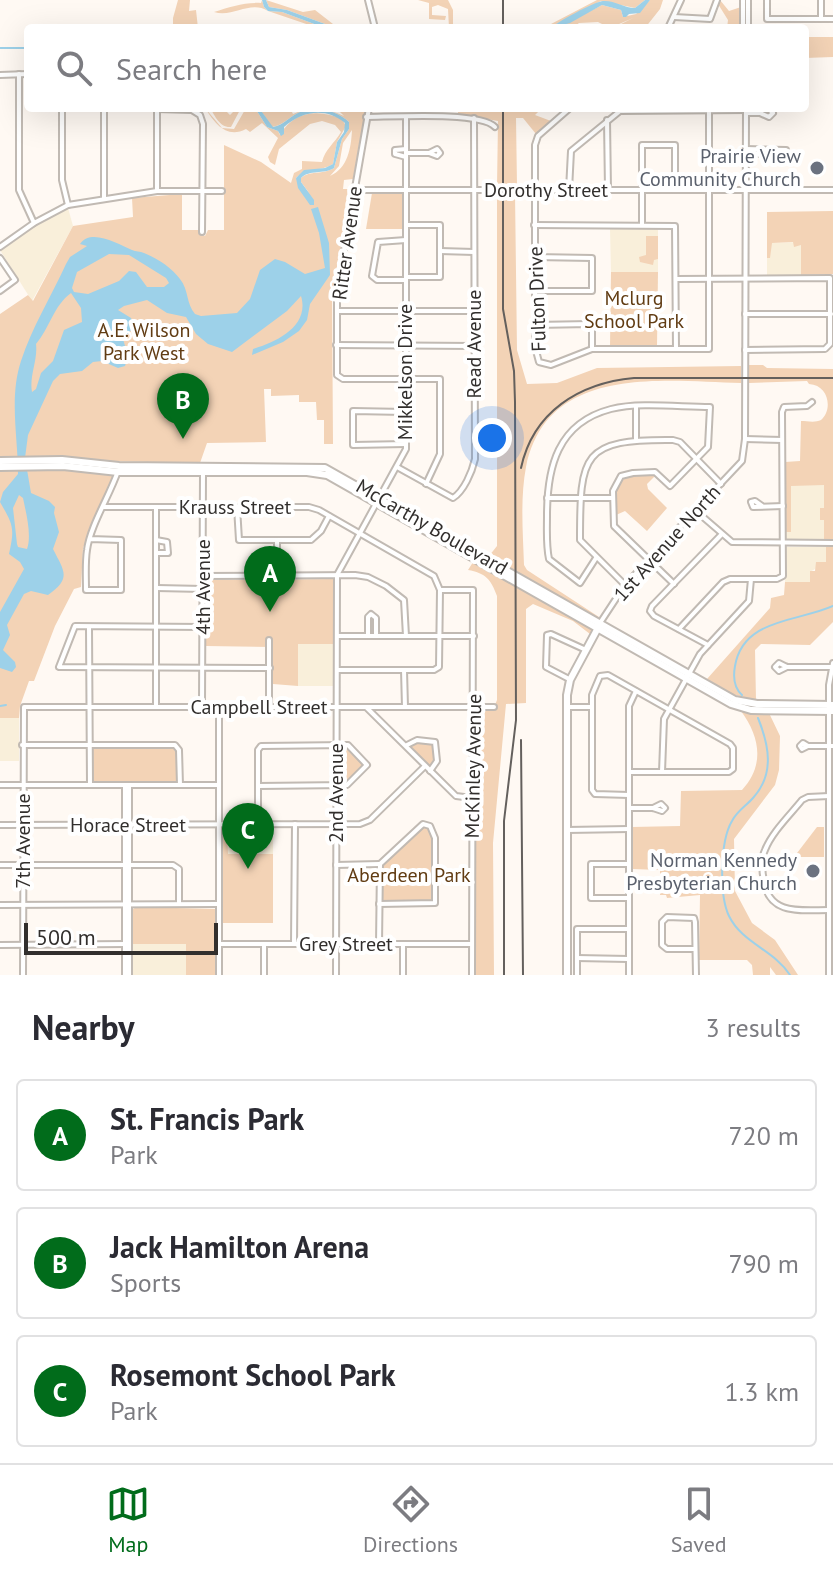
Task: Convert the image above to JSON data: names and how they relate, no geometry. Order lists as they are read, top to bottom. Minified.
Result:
{"streets":{"main road":["McCarthy Boulevard","1st Avenue North"],"street":["Dorothy Street","Ritter Avenue","Fulton Drive","Read Avenue","Mikkelson Drive","Krauss Street","4th Avenue","Campbell Street","McKinley Avenue","2nd Avenue","Horace Street","7th Avenue","Grey Street"]},"crossings":[["Dorothy Street","Ritter Avenue"],["Dorothy Street","Fulton Drive"],["Dorothy Street","Read Avenue"],["Dorothy Street","Mikkelson Drive"],["Dorothy Street","1st Avenue North"],["Ritter Avenue","Mikkelson Drive"],["Read Avenue","Mikkelson Drive"],["Mikkelson Drive","Krauss Street"],["Mikkelson Drive","McCarthy Boulevard"],["Mikkelson Drive","Campbell Street"],["Mikkelson Drive","2nd Avenue"],["Krauss Street","4th Avenue"],["Krauss Street","McKinley Avenue"],["McCarthy Boulevard","1st Avenue North"],["McCarthy Boulevard","4th Avenue"],["4th Avenue","Campbell Street"],["Campbell Street","McKinley Avenue"],["Campbell Street","2nd Avenue"],["Campbell Street","7th Avenue"],["McKinley Avenue","Grey Street"],["2nd Avenue","Horace Street"],["2nd Avenue","Grey Street"],["Horace Street","7th Avenue"]],"parks":["Mclurg School Park","A.E. Wilson Park West","Aberdeen Park"],"places":["Prairie View Community Church","Norman Kennedy Presbyterian Church"],"scale_bar":"500 m","page":{"search":"Search here","pins":["B","A","C"],"scale":"500 m","heading":["Nearby","3 results"],"list":[{"mark":"A","name":"St. Francis Park","note":"Park","value":"720 m"},{"mark":"B","name":"Jack Hamilton Arena","note":"Sports","value":"790 m"},{"mark":"C","name":"Rosemont School Park","note":"Park","value":"1.3 km"}],"nav":["Map","Directions","Saved"]}}
